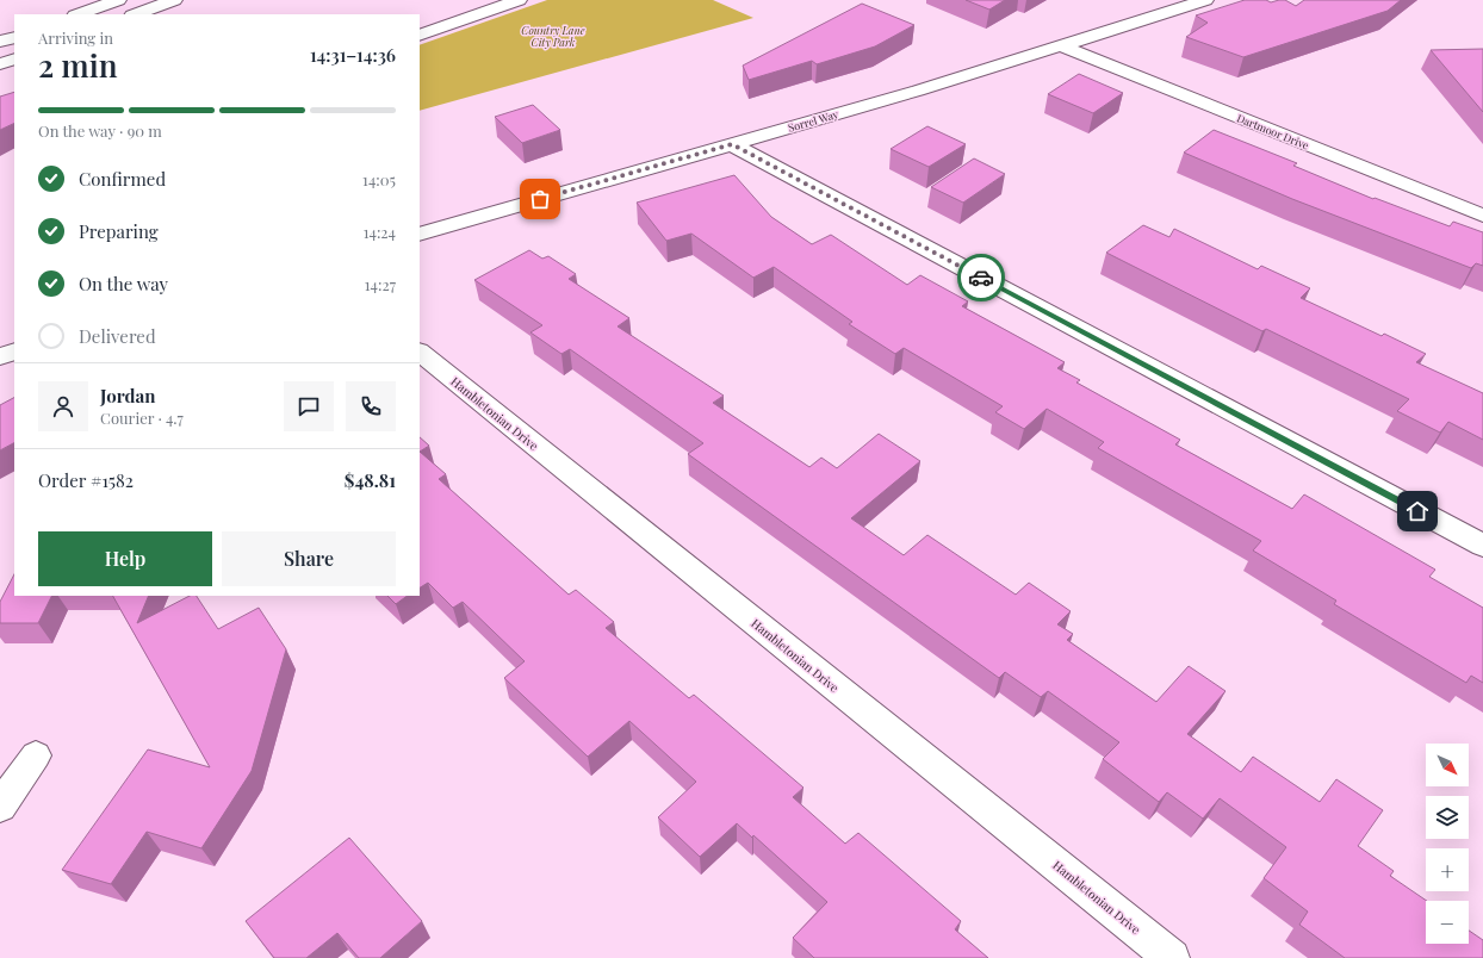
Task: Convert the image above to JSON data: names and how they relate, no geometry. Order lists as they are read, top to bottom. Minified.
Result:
{"streets":{"main road":["Sorrel Way","Dartmoor Drive","Hambletonian Drive"]},"crossings":[["Sorrel Way","Dartmoor Drive"]],"parks":["Country Lane City Park"],"north":"bottom right","page":{"heading":["2 min","Arriving in","14:31–14:36"],"panel":["Jordan","Courier · 4.7","Order #1582","$48.81"],"bar":"On the way · 90 m","list":[["Confirmed","14:05"],["Preparing","14:24"],["On the way","14:27"],"Delivered"],"buttons":["Help","Share"],"map_buttons":["+","−"]}}
